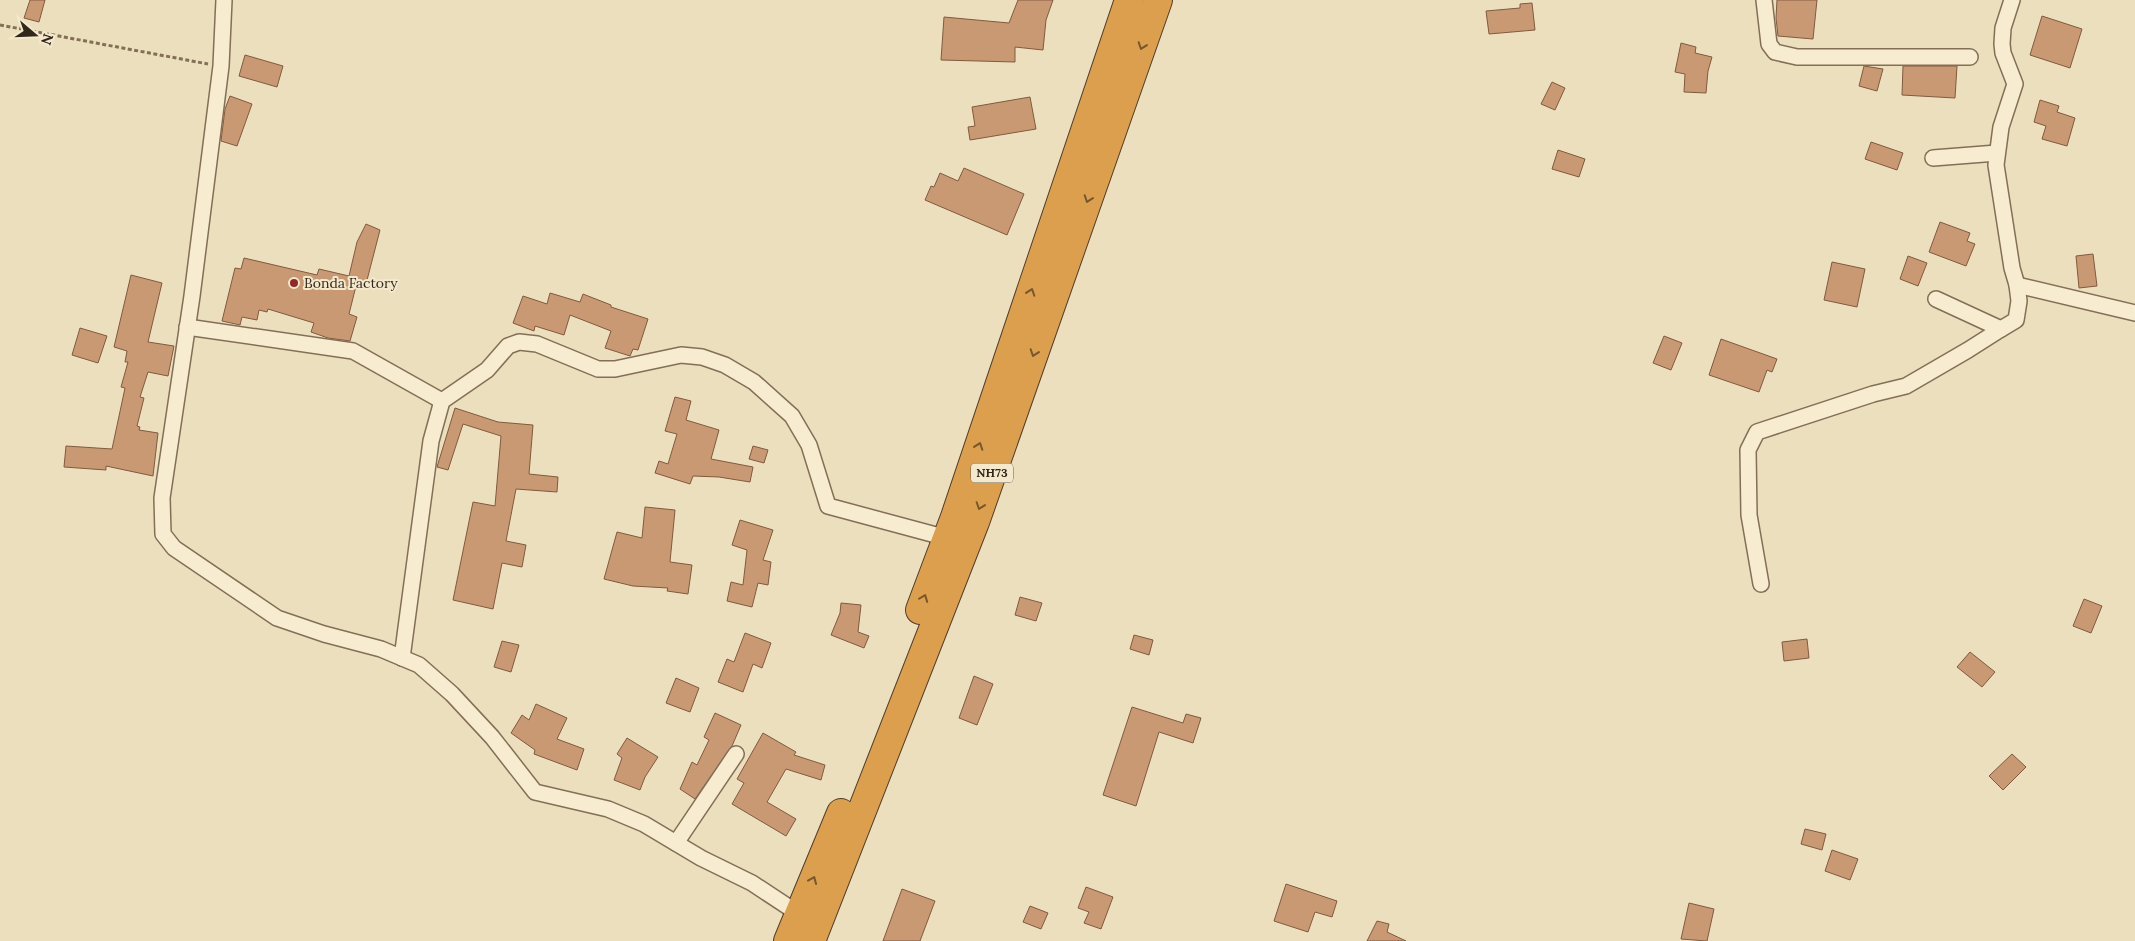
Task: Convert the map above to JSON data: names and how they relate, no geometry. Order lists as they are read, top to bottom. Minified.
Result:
{"streets":{"highway":["NH73"]},"places":["Bonda Factory"],"north":"right"}
